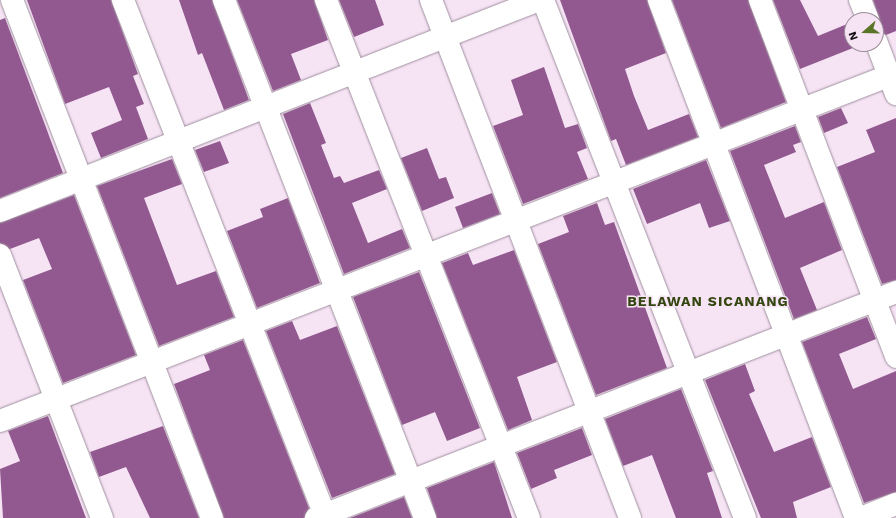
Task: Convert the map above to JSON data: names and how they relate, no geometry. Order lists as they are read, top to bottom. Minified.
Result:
{"districts":["BELAWAN SICANANG"],"north":"left"}
